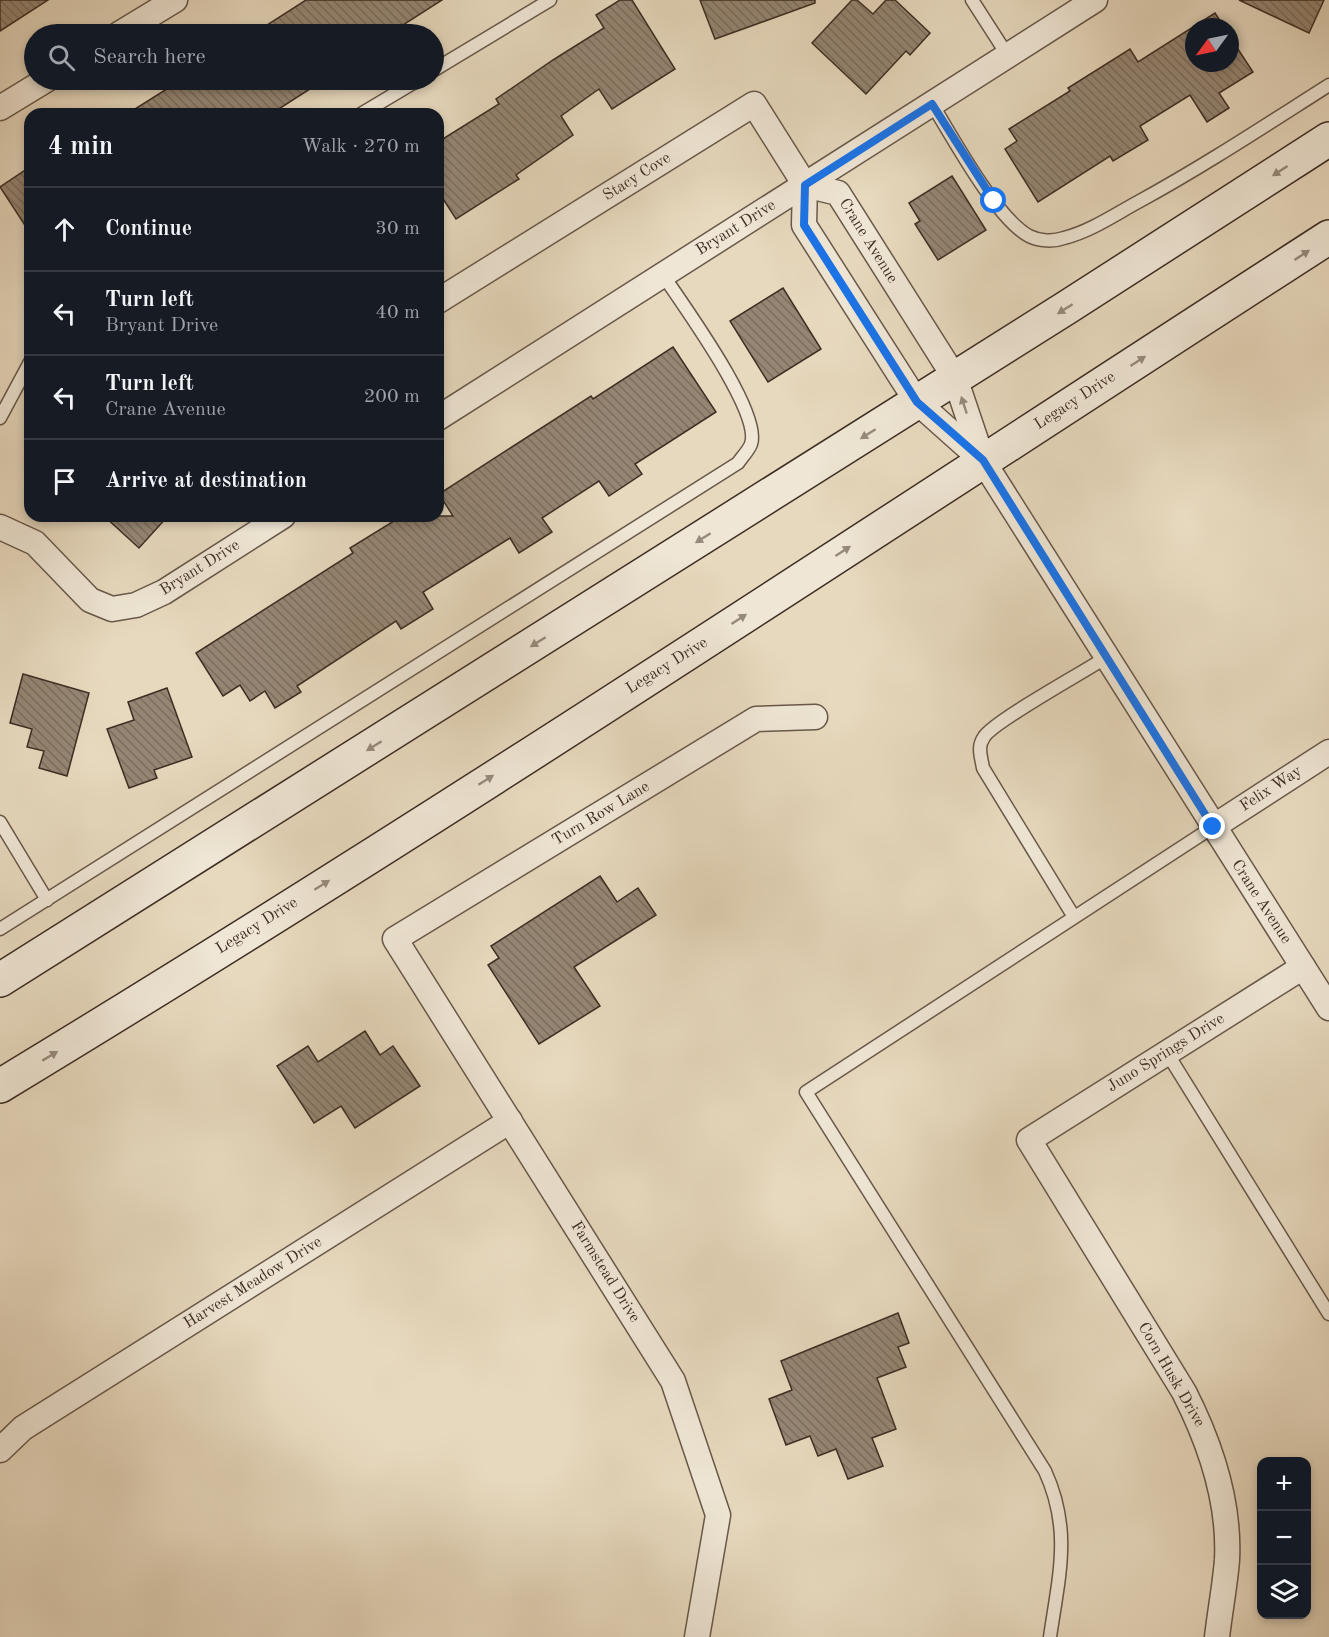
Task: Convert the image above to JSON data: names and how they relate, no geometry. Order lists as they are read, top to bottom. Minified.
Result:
{"streets":{"main road":["Legacy Drive"],"street":["Stacy Cove","Bryant Drive","Crane Avenue","Felix Way","Turn Row Lane","Juno Springs Drive","Farmstead Drive","Harvest Meadow Drive","Corn Husk Drive"]},"crossings":[["Stacy Cove","Bryant Drive"],["Stacy Cove","Crane Avenue"],["Bryant Drive","Crane Avenue"],["Crane Avenue","Legacy Drive"],["Crane Avenue","Felix Way"],["Crane Avenue","Juno Springs Drive"],["Turn Row Lane","Farmstead Drive"],["Juno Springs Drive","Corn Husk Drive"],["Farmstead Drive","Harvest Meadow Drive"]],"north":"bottom left","page":{"search":"Search here","heading":["4 min","Walk · 270 m"],"list":[["Continue","30 m"],["Turn left","Bryant Drive","40 m"],["Turn left","Crane Avenue","200 m"],"Arrive at destination"],"map_buttons":["+","−"]}}
